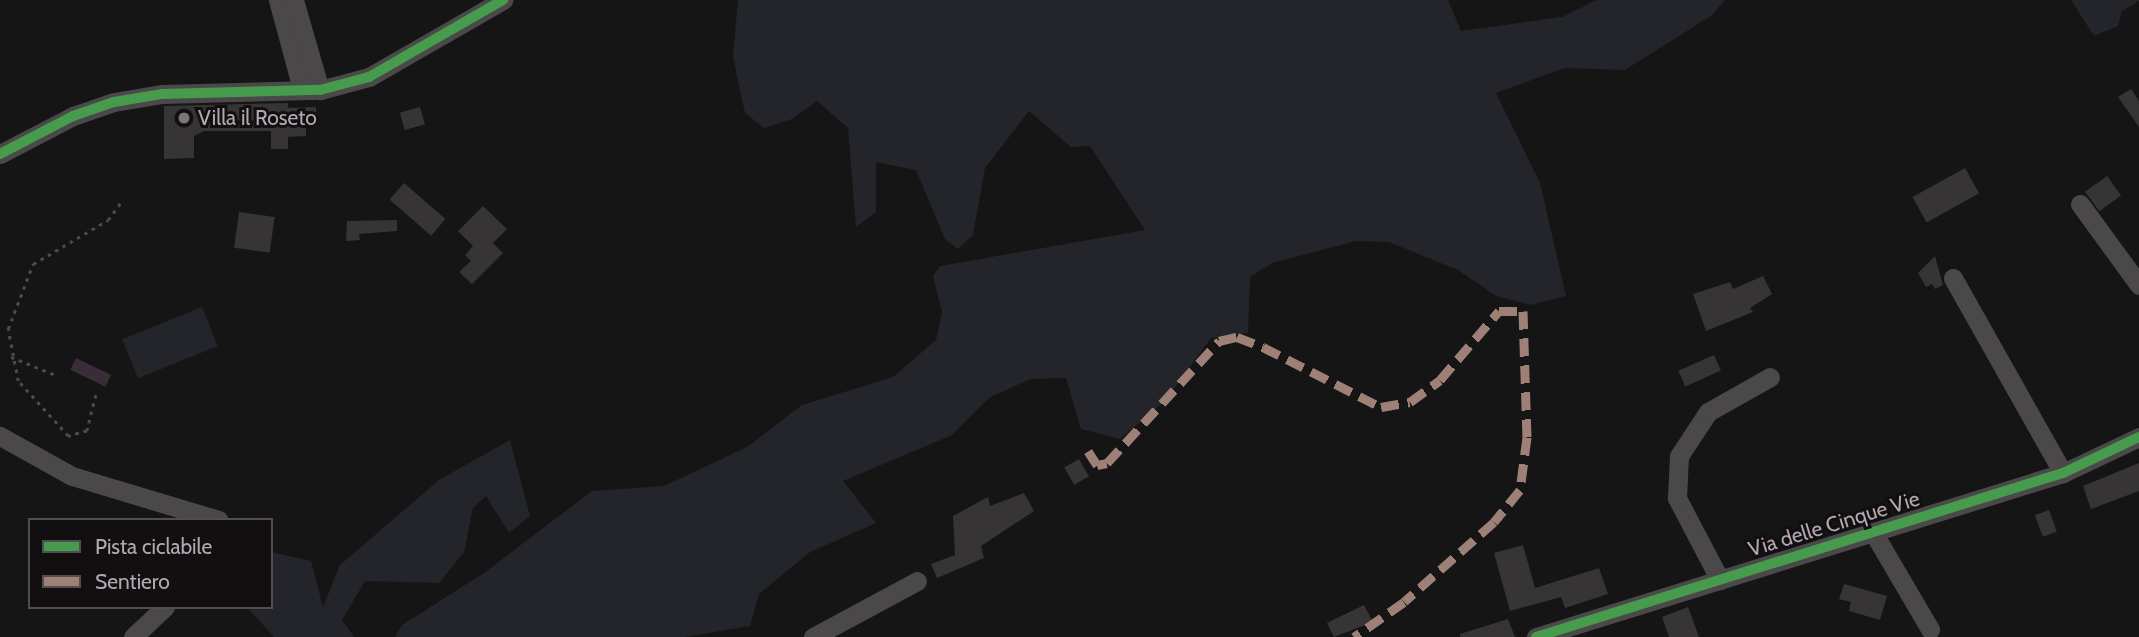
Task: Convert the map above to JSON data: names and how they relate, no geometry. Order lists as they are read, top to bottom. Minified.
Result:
{"streets":{"street":["Via delle Cinque Vie"]},"places":["Villa il Roseto"],"legend":["Pista ciclabile","Sentiero"]}
